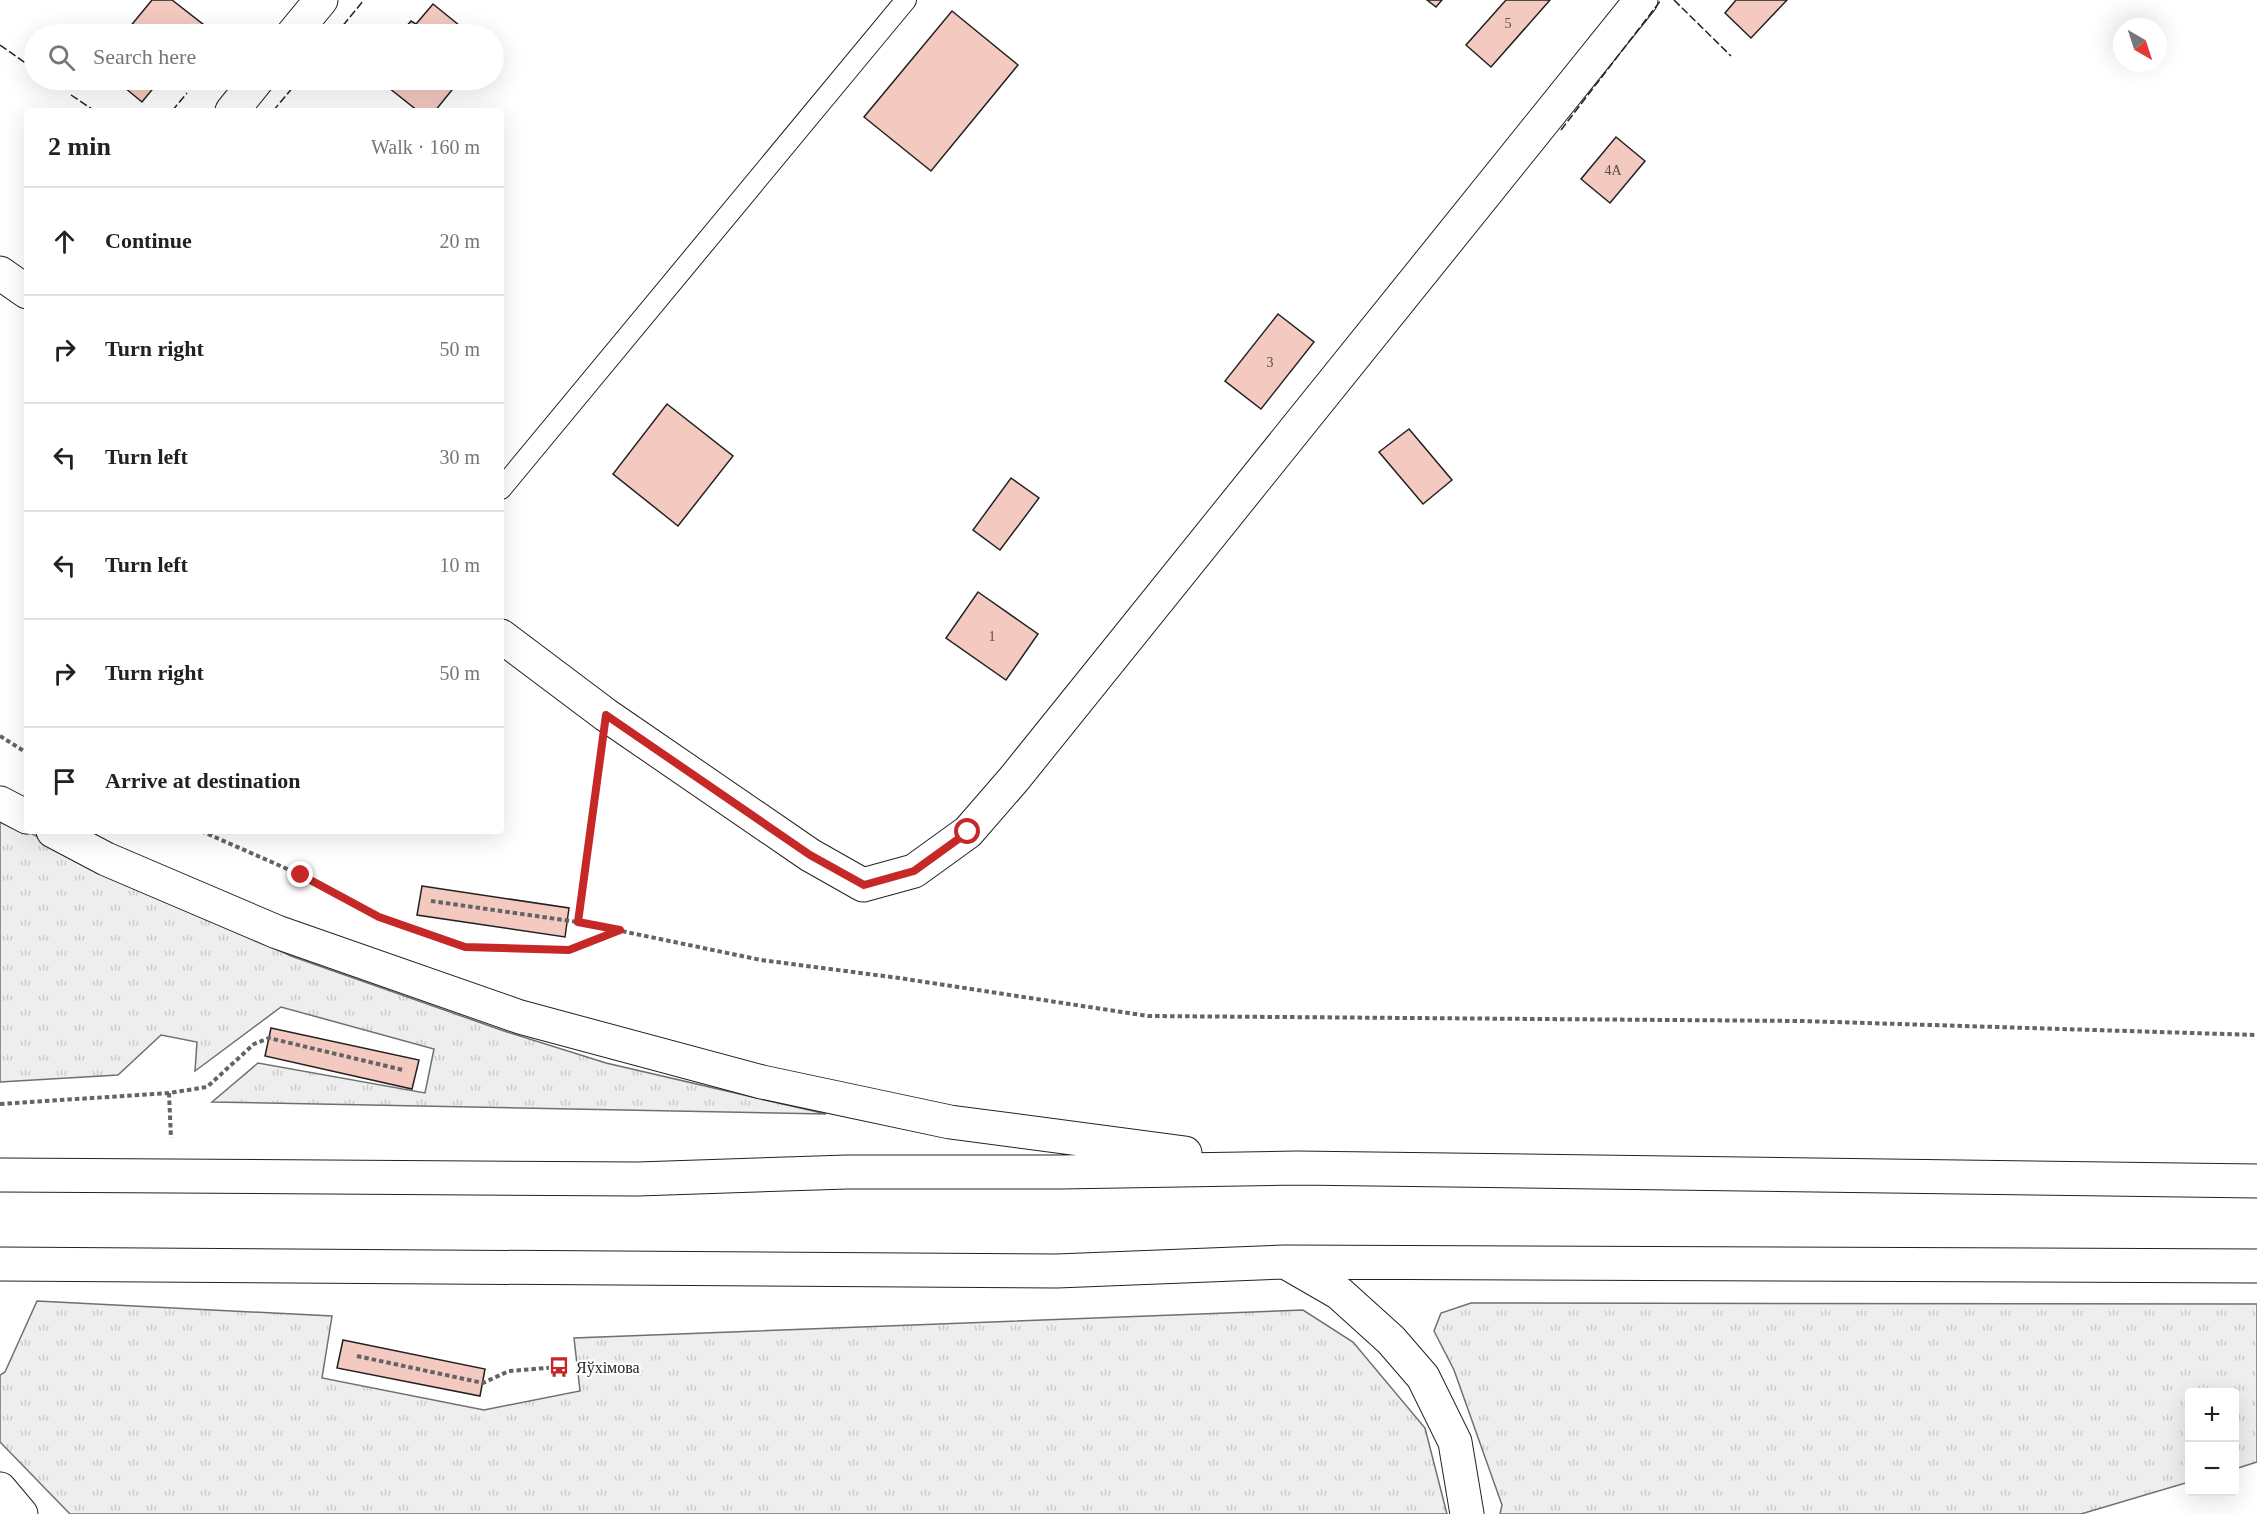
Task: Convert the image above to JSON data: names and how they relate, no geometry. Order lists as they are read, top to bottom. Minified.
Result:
{"places":{"bus stop":["Яўхімова"]},"house_numbers":["5","4А","3","1"],"north":"bottom right","page":{"search":"Search here","heading":["2 min","Walk · 160 m"],"list":[["Continue","20 m"],["Turn right","50 m"],["Turn left","30 m"],["Turn left","10 m"],["Turn right","50 m"],"Arrive at destination"],"map_buttons":["+","−"]}}
